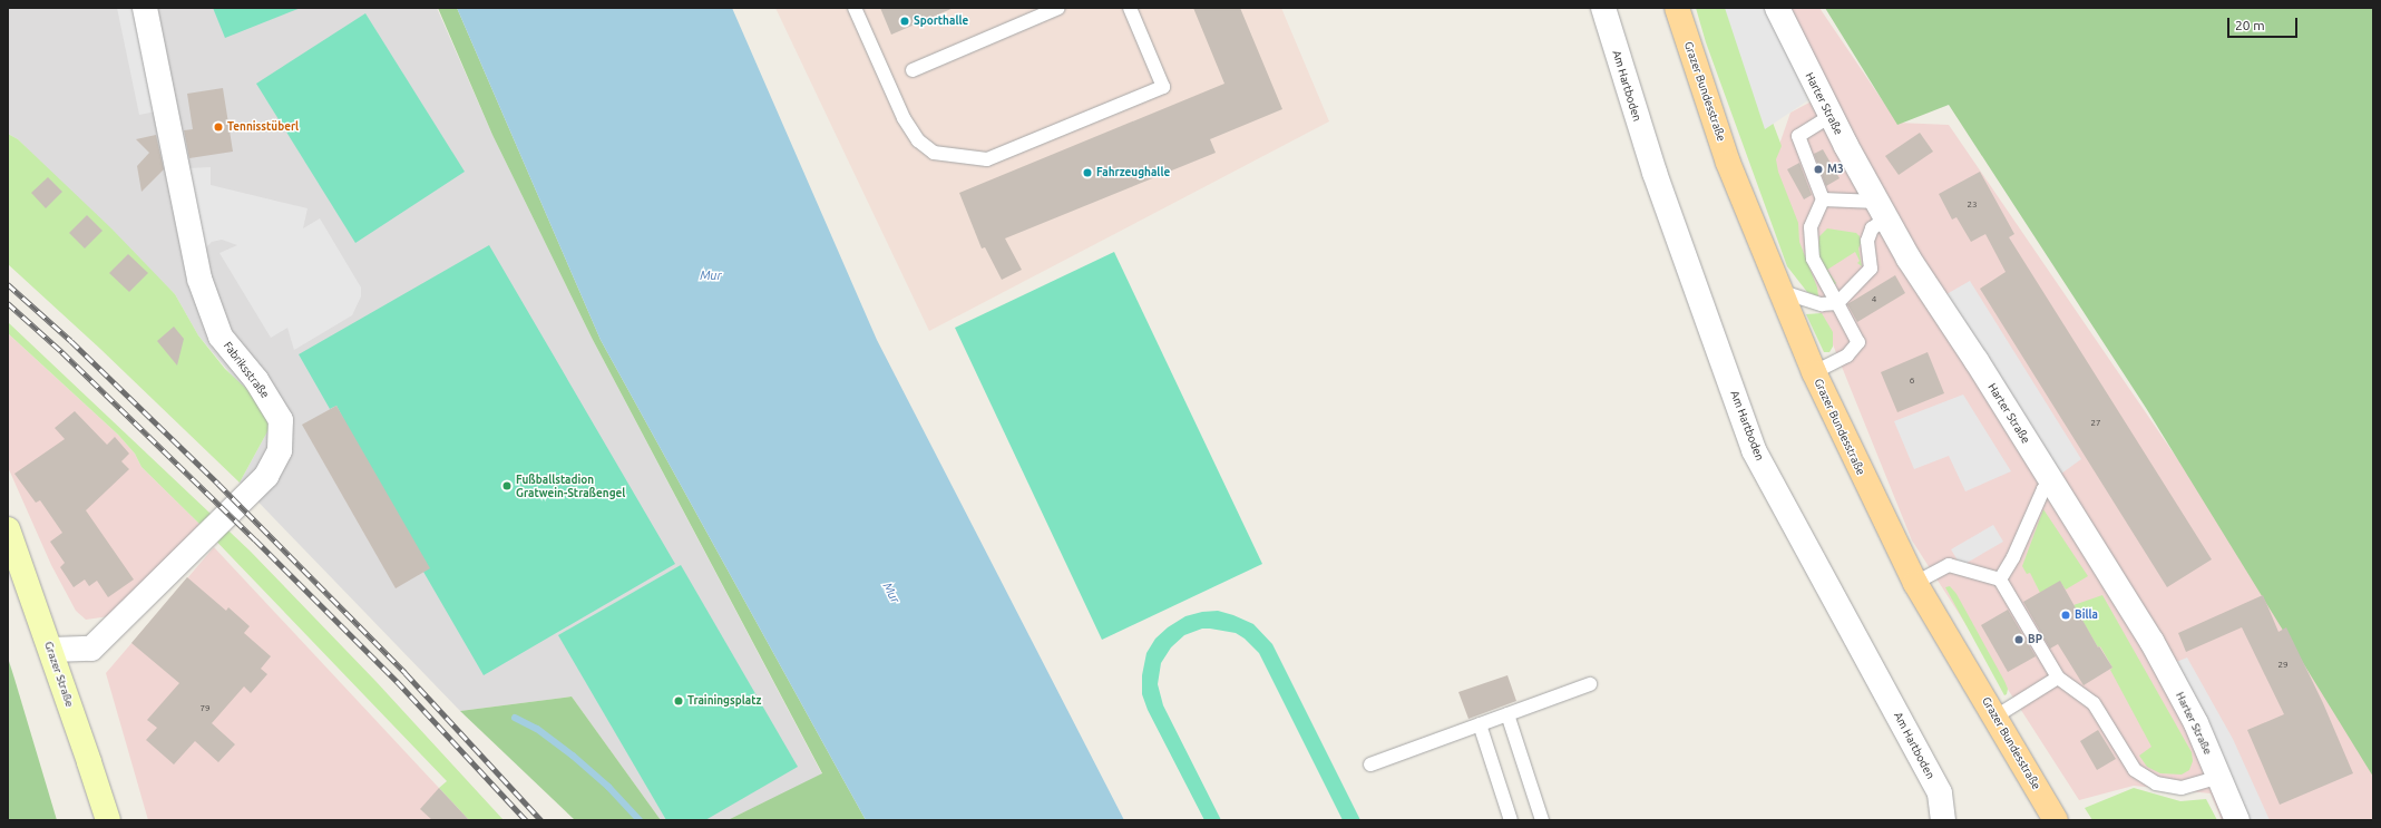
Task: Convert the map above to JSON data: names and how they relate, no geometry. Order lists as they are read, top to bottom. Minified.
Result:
{"streets":{"main road":["Grazer Bundesstraße","Grazer Straße"],"street":["Am Hartboden","Harter Straße","Fabriksstraße"]},"crossings":[["Fabriksstraße","Grazer Straße"]],"water":["Mur"],"places":["Sporthalle","Tennisstüberl","M3","Fahrzeughalle","Fußballstadion Gratwein-Straßengel","Billa","BP","Trainingsplatz"],"house_numbers":["23","4","6","27","29","79"],"scale_bar":"20 m"}
